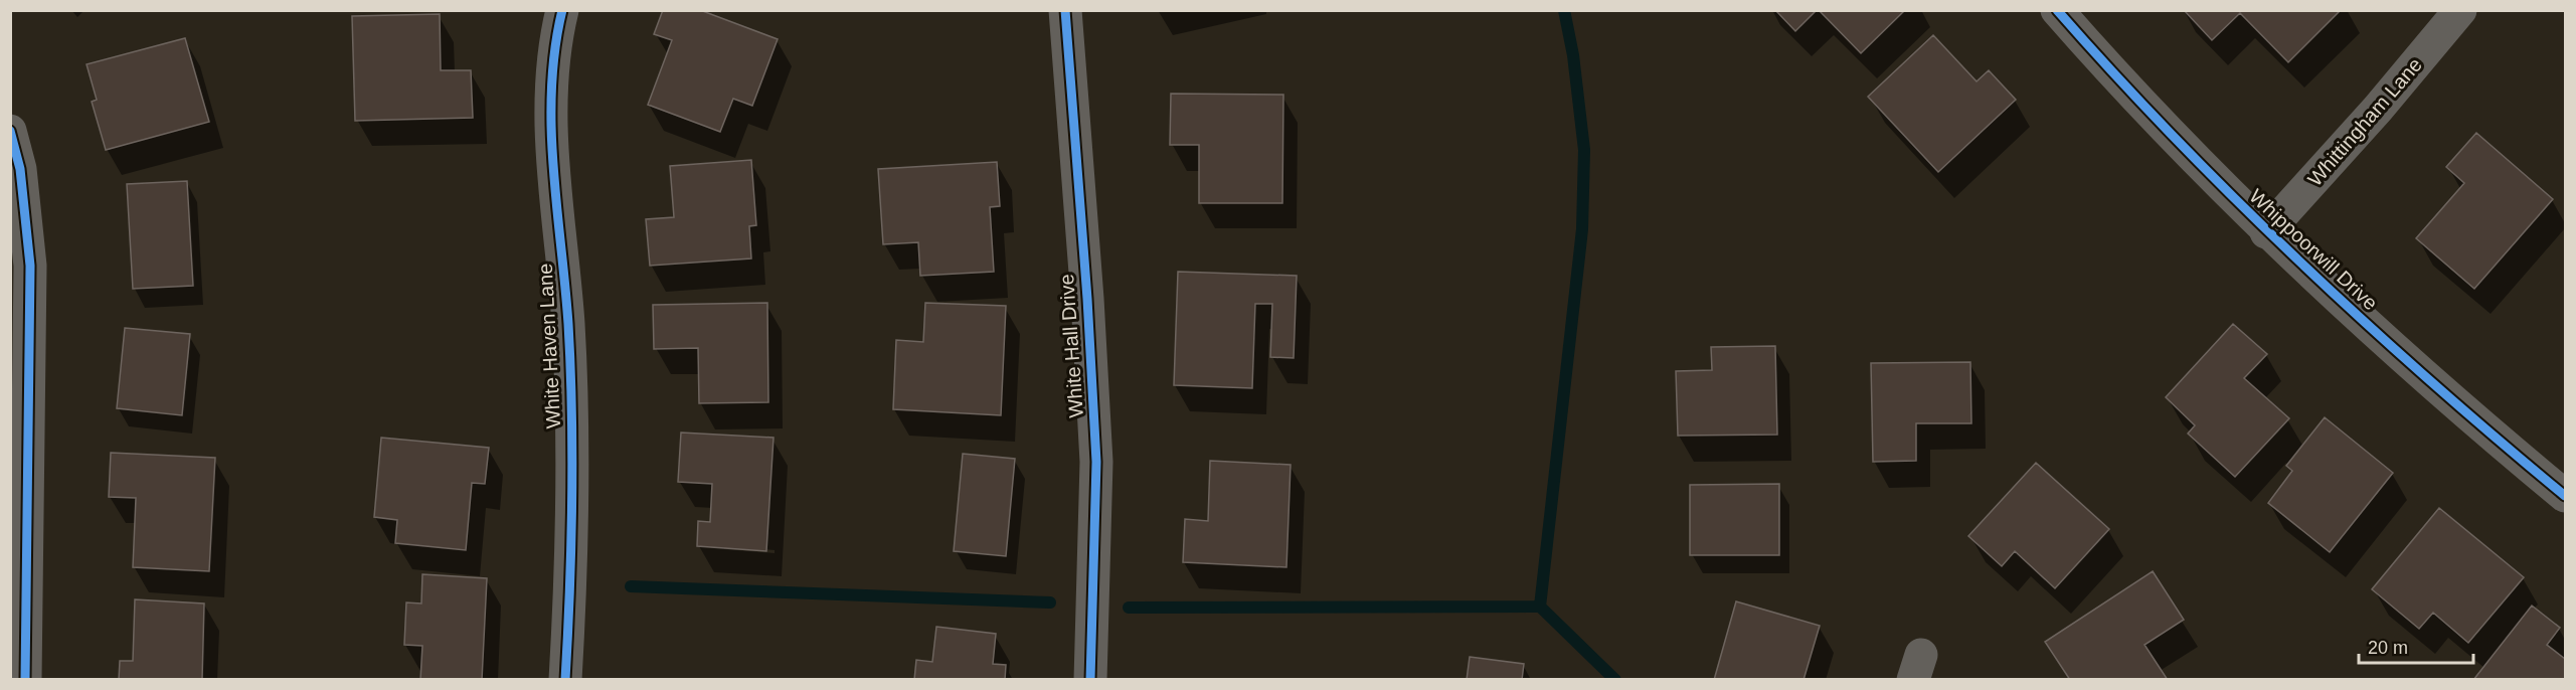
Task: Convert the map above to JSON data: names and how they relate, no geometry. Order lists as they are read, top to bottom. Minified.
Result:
{"streets":{"street":["Whittingham Lane","Whippoorwill Drive","White Haven Lane","White Hall Drive"]},"crossings":[["Whittingham Lane","Whippoorwill Drive"]],"scale_bar":"20 m"}
